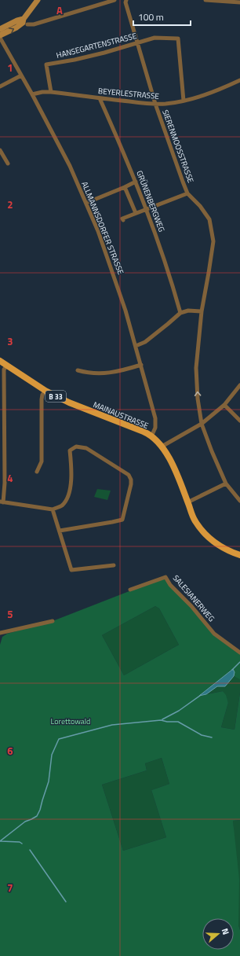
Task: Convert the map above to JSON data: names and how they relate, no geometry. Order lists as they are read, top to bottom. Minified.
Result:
{"streets":{"main road":["B 33","MAINAUSTRASSE"],"street":["HANSEGARTENSTRASSE","BEYERLESTRASSE","SIERENMOOSSTRASSE","GRÜNENBERGWEG","ALLMANNSDORFER STRASSE","SALESIANERWEG"]},"crossings":[["HANSEGARTENSTRASSE","BEYERLESTRASSE"],["HANSEGARTENSTRASSE","SIERENMOOSSTRASSE"],["BEYERLESTRASSE","SIERENMOOSSTRASSE"],["BEYERLESTRASSE","GRÜNENBERGWEG"],["BEYERLESTRASSE","ALLMANNSDORFER STRASSE"],["ALLMANNSDORFER STRASSE","MAINAUSTRASSE"]],"parks":["Lorettowald"],"scale_bar":"100 m","north":"right","grid":{"columns":["A"],"rows":["1","2","3","4","5","6","7"]}}
